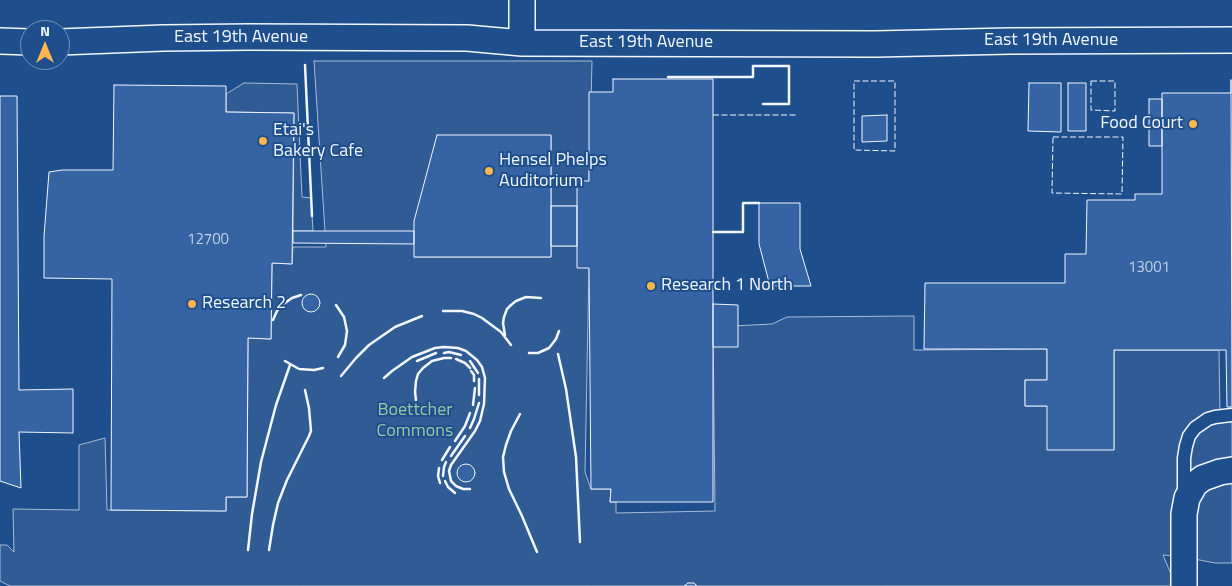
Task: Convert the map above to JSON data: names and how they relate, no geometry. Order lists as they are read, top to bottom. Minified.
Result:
{"streets":{"street":["East 19th Avenue"]},"parks":["Boettcher Commons"],"places":["Food Court","Etai's Bakery Cafe","Hensel Phelps Auditorium","Research 1 North","Research 2"],"house_numbers":["12700","13001"],"north":"top"}
